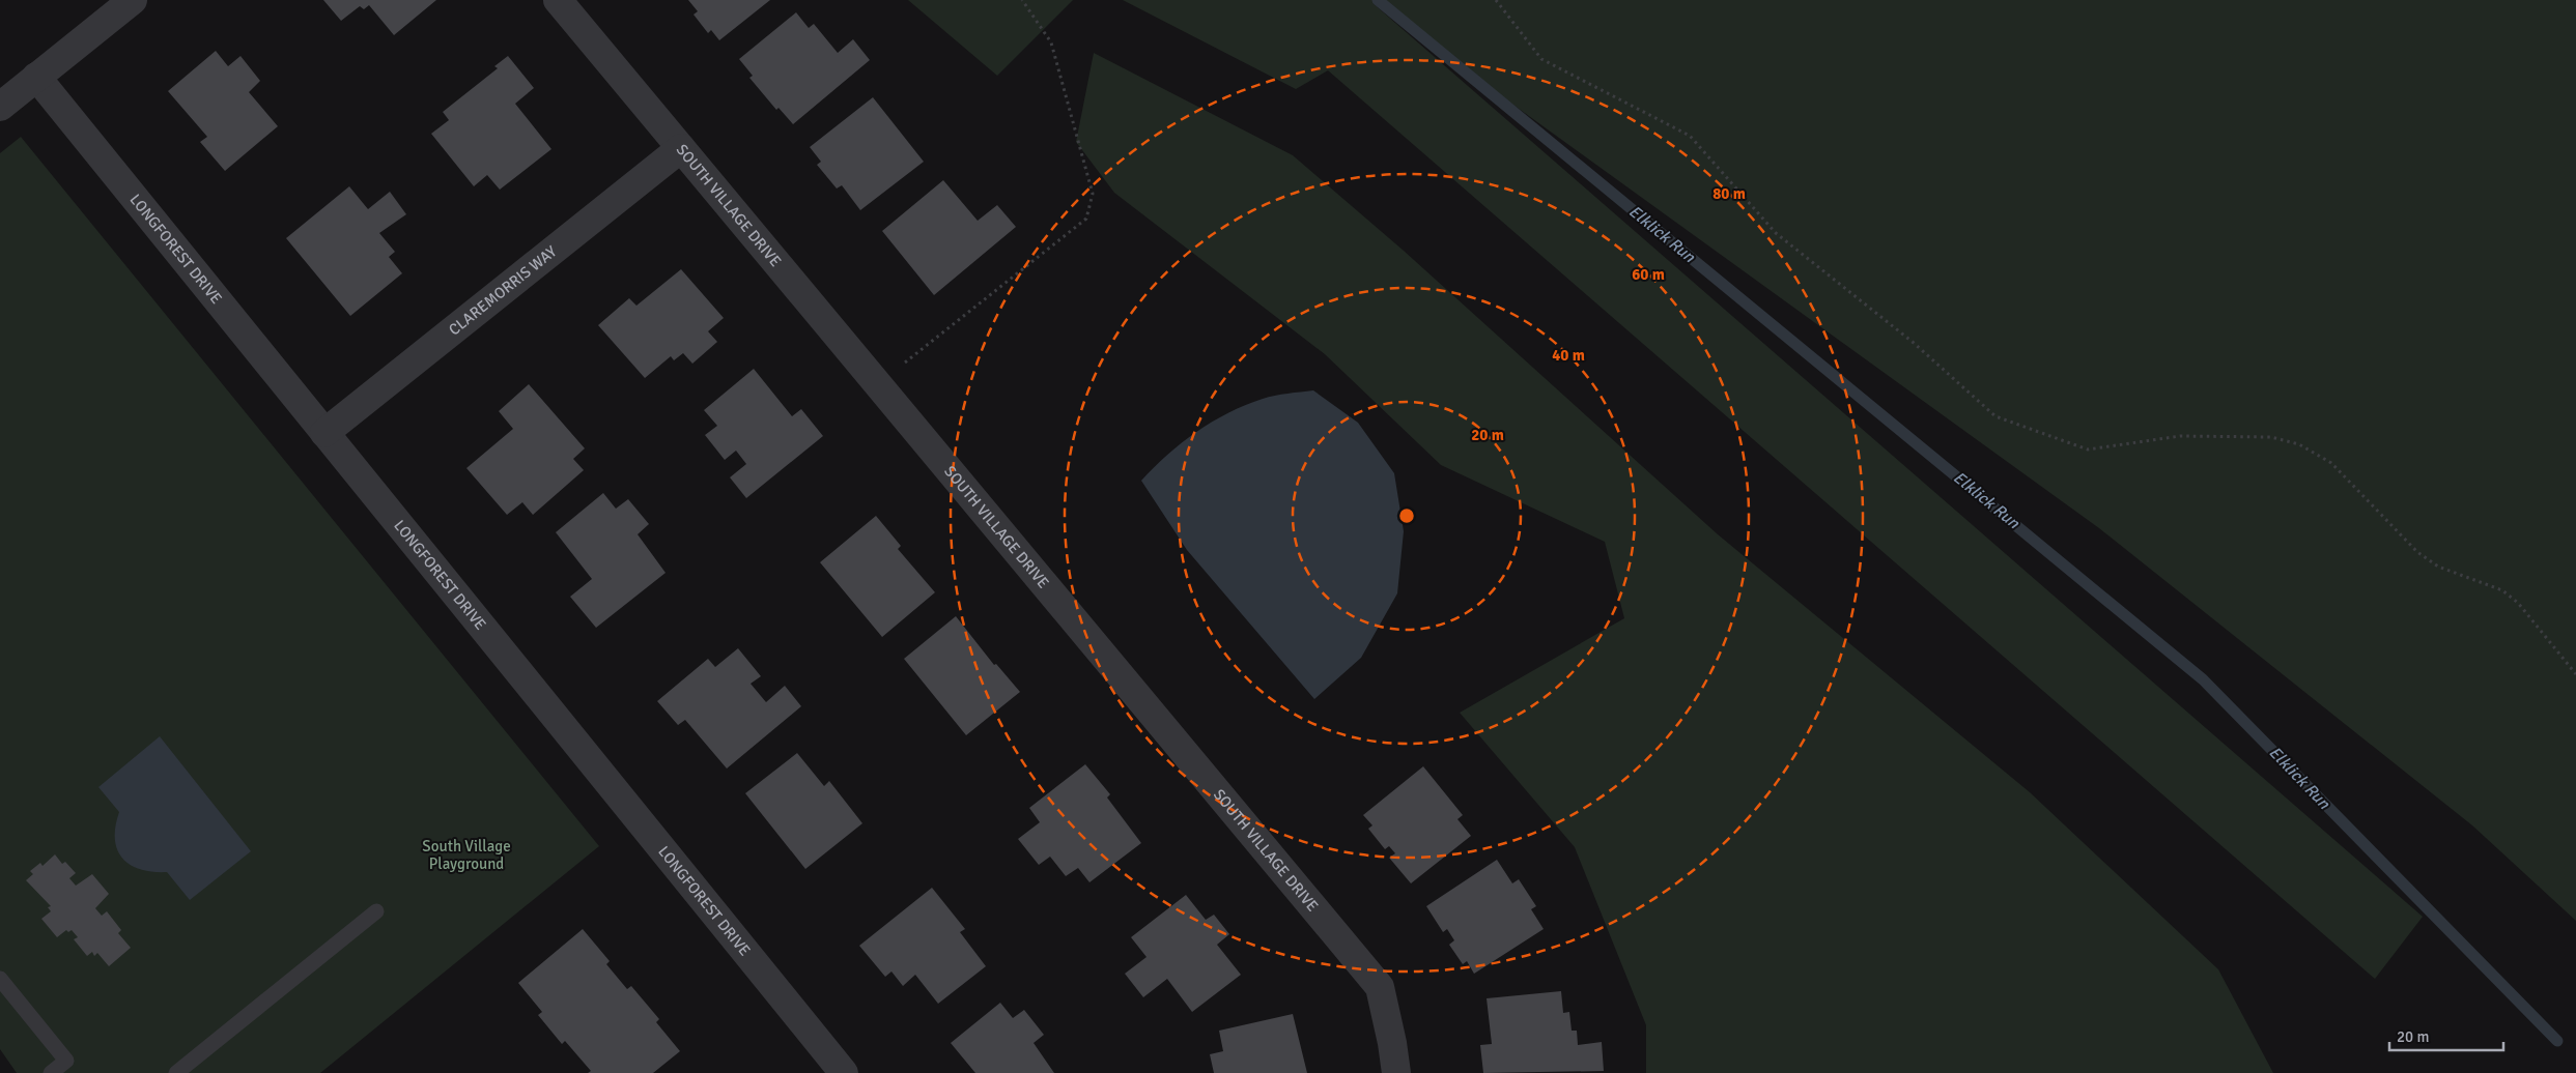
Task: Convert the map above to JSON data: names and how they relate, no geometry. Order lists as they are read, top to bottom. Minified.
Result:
{"streets":{"street":["SOUTH VILLAGE DRIVE","LONGFOREST DRIVE","CLAREMORRIS WAY"]},"crossings":[["SOUTH VILLAGE DRIVE","CLAREMORRIS WAY"],["LONGFOREST DRIVE","CLAREMORRIS WAY"]],"water":["Elklick Run"],"parks":["South Village Playground"],"scale_bar":"20 m","rings":["80 m","60 m","40 m","20 m"]}
